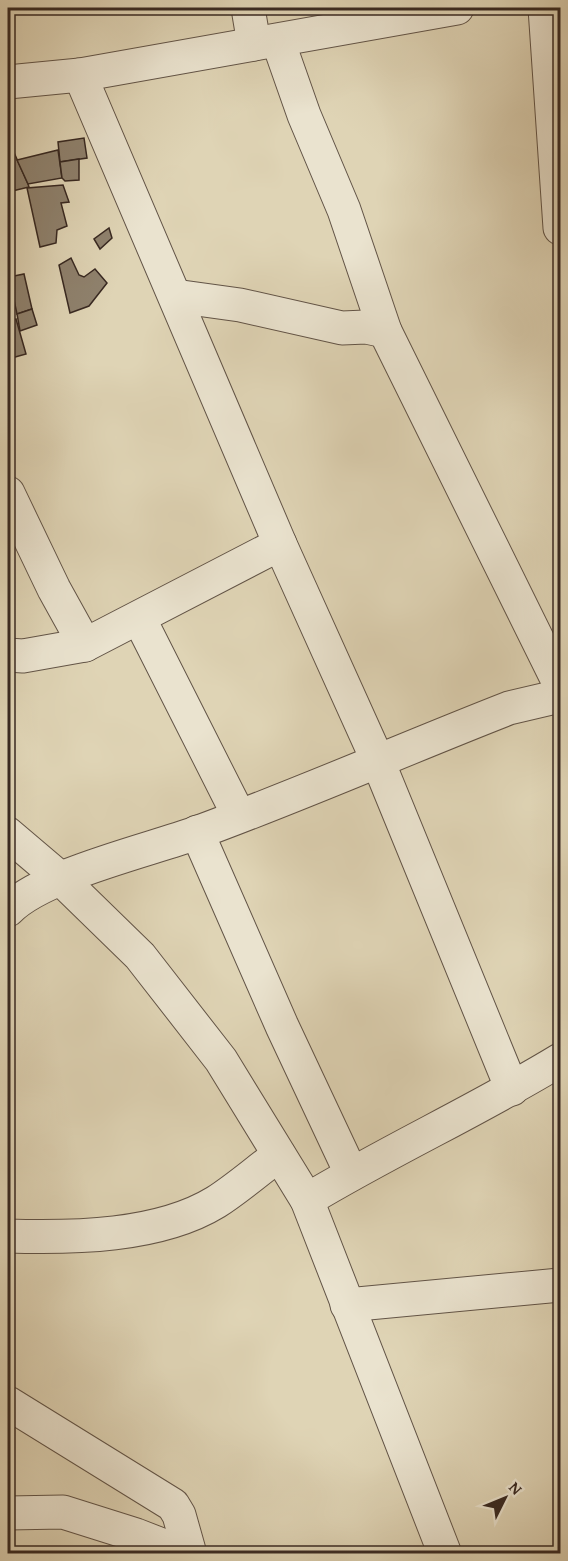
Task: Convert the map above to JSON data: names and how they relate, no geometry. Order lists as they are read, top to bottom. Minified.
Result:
{"north":"top right"}
